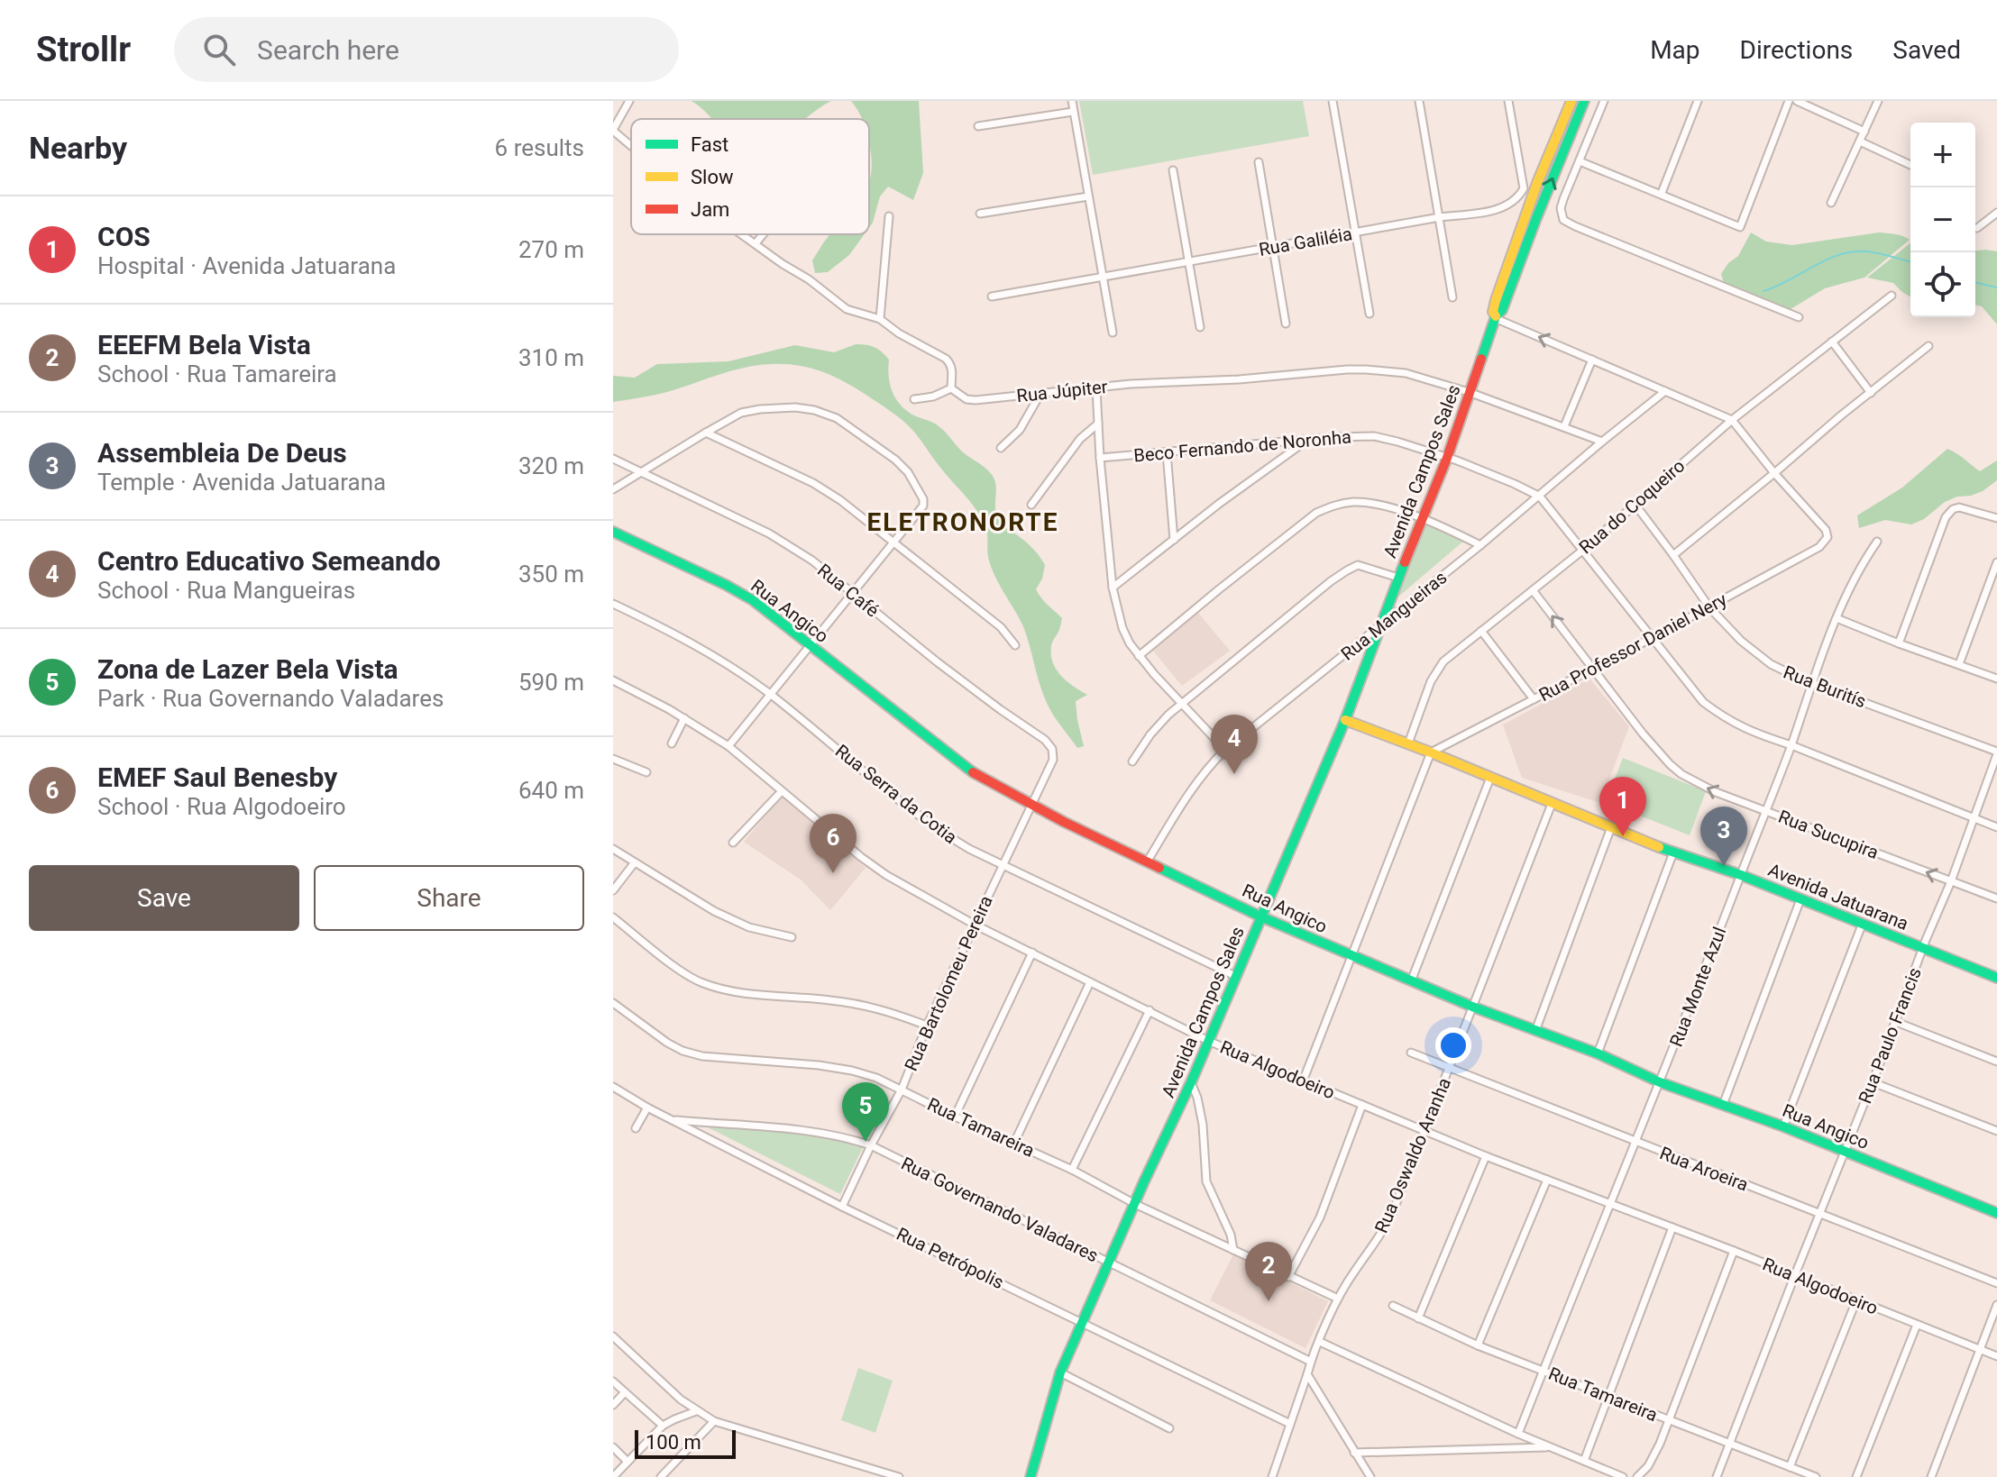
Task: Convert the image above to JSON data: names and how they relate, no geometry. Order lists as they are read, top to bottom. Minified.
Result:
{"streets":{"street":["Rua Galiléia","Rua Júpiter","Beco Fernando de Noronha","Avenida Campos Sales","Rua do Coqueiro","Rua Café","Rua Angico","Rua Mangueiras","Rua Professor Daniel Nery","Rua Buritís","Rua Serra da Cotia","Rua Sucupira","Avenida Jatuarana","Rua Bartolomeu Pereira","Rua Monte Azul","Rua Paulo Francis","Rua Algodoeiro","Rua Tamareira","Rua Oswaldo Aranha","Rua Aroeira","Rua Governando Valadares","Rua Petrópolis"]},"crossings":[["Rua Júpiter","Avenida Campos Sales"],["Rua Júpiter","Rua Mangueiras"],["Beco Fernando de Noronha","Avenida Campos Sales"],["Beco Fernando de Noronha","Rua do Coqueiro"],["Beco Fernando de Noronha","Rua Mangueiras"],["Beco Fernando de Noronha","Rua Professor Daniel Nery"],["Beco Fernando de Noronha","Rua Monte Azul"],["Beco Fernando de Noronha","Rua Paulo Francis"],["Avenida Campos Sales","Rua Angico"],["Avenida Campos Sales","Rua Mangueiras"],["Avenida Campos Sales","Rua Serra da Cotia"],["Avenida Campos Sales","Avenida Jatuarana"],["Avenida Campos Sales","Rua Algodoeiro"],["Avenida Campos Sales","Rua Tamareira"],["Avenida Campos Sales","Rua Governando Valadares"],["Avenida Campos Sales","Rua Petrópolis"],["Rua do Coqueiro","Rua Buritís"],["Rua do Coqueiro","Rua Sucupira"],["Rua do Coqueiro","Avenida Jatuarana"],["Rua Café","Rua Bartolomeu Pereira"],["Rua Angico","Rua Mangueiras"],["Rua Angico","Rua Bartolomeu Pereira"],["Rua Angico","Rua Monte Azul"],["Rua Angico","Rua Paulo Francis"],["Rua Angico","Rua Oswaldo Aranha"],["Rua Professor Daniel Nery","Rua Buritís"],["Rua Professor Daniel Nery","Rua Sucupira"],["Rua Professor Daniel Nery","Avenida Jatuarana"],["Rua Buritís","Rua Monte Azul"],["Rua Buritís","Rua Paulo Francis"],["Rua Serra da Cotia","Rua Bartolomeu Pereira"],["Rua Sucupira","Rua Monte Azul"],["Rua Sucupira","Rua Paulo Francis"],["Avenida Jatuarana","Rua Monte Azul"],["Avenida Jatuarana","Rua Paulo Francis"],["Avenida Jatuarana","Rua Oswaldo Aranha"],["Rua Bartolomeu Pereira","Rua Algodoeiro"],["Rua Bartolomeu Pereira","Rua Tamareira"],["Rua Bartolomeu Pereira","Rua Governando Valadares"],["Rua Bartolomeu Pereira","Rua Petrópolis"],["Rua Monte Azul","Rua Algodoeiro"],["Rua Monte Azul","Rua Tamareira"],["Rua Monte Azul","Rua Aroeira"],["Rua Paulo Francis","Rua Algodoeiro"],["Rua Paulo Francis","Rua Tamareira"],["Rua Paulo Francis","Rua Aroeira"],["Rua Algodoeiro","Rua Oswaldo Aranha"],["Rua Tamareira","Rua Oswaldo Aranha"],["Rua Oswaldo Aranha","Rua Aroeira"],["Rua Oswaldo Aranha","Rua Governando Valadares"],["Rua Governando Valadares","Rua Petrópolis"]],"one_way":["Rua Sucupira"],"districts":["ELETRONORTE"],"legend":["Fast","Slow","Jam"],"scale_bar":"100 m","page":{"header":"Strollr","search":"Search here","nav":["Map","Directions","Saved"],"heading":["Nearby","6 results"],"map_buttons":["+","−"],"list":[{"mark":"1","name":"COS","note":"Hospital · Avenida Jatuarana","value":"270 m"},{"mark":"2","name":"EEEFM Bela Vista","note":"School · Rua Tamareira","value":"310 m"},{"mark":"3","name":"Assembleia De Deus","note":"Temple · Avenida Jatuarana","value":"320 m"},{"mark":"4","name":"Centro Educativo Semeando","note":"School · Rua Mangueiras","value":"350 m"},{"mark":"5","name":"Zona de Lazer Bela Vista","note":"Park · Rua Governando Valadares","value":"590 m"},{"mark":"6","name":"EMEF Saul Benesby","note":"School · Rua Algodoeiro","value":"640 m"}],"pins":["4","1","3","6","5","2"],"buttons":["Save","Share"],"scale":"100 m"}}
